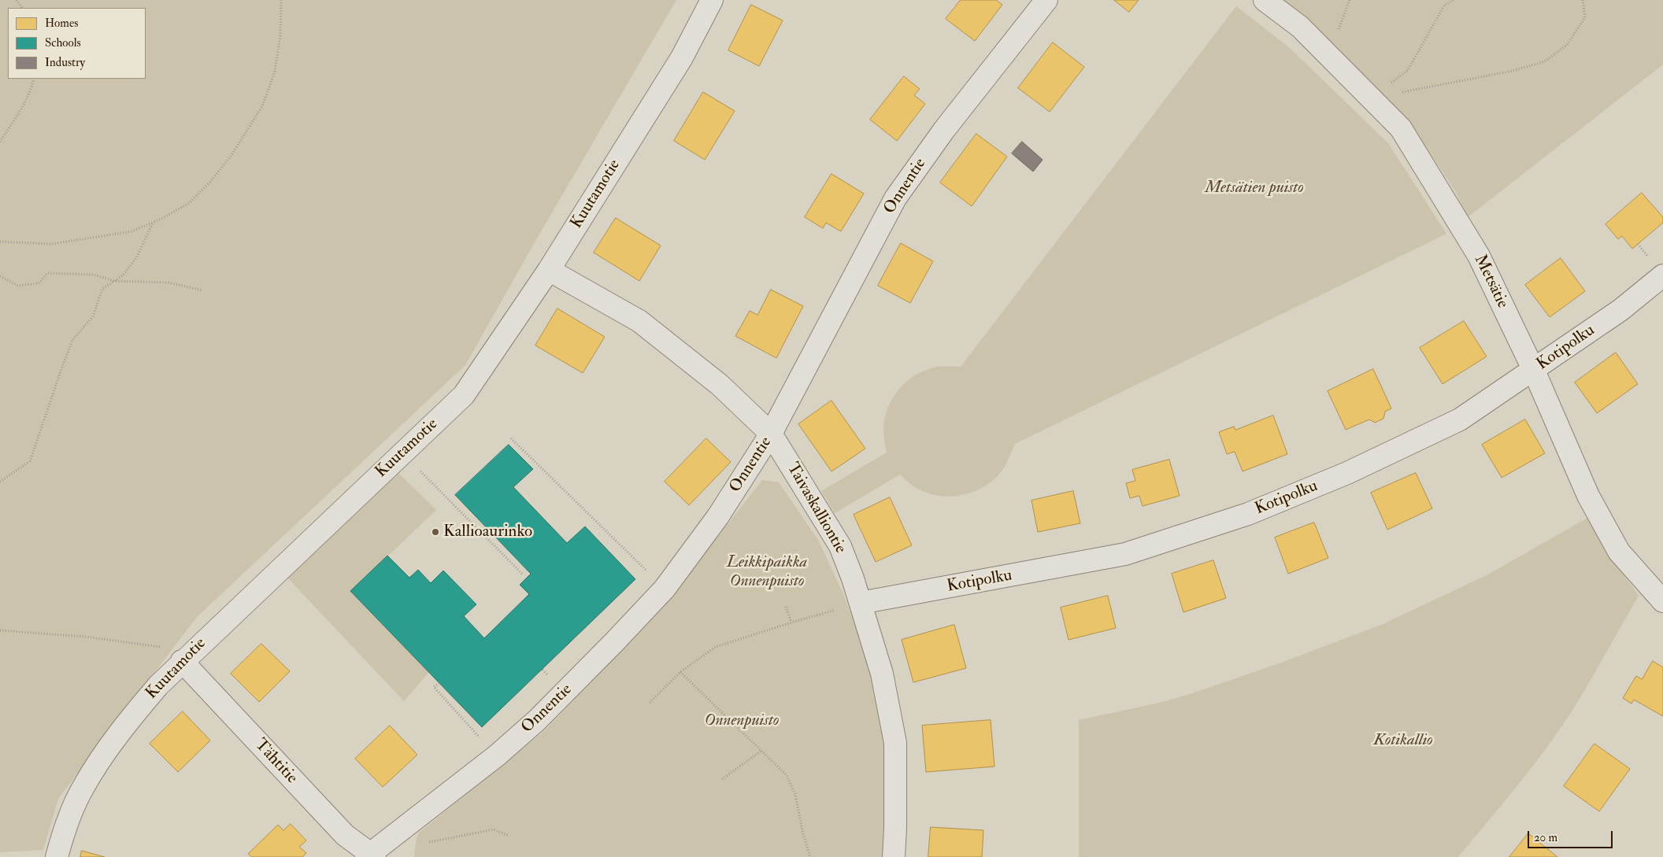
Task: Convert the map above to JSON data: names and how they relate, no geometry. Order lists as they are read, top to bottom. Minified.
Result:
{"streets":{"street":["Onnentie","Kuutamotie","Metsätie","Kotipolku","Taivaskalliontie","Tähtitie"]},"crossings":[["Onnentie","Taivaskalliontie"],["Onnentie","Tähtitie"],["Kuutamotie","Taivaskalliontie"],["Kuutamotie","Tähtitie"],["Metsätie","Kotipolku"],["Kotipolku","Taivaskalliontie"]],"parks":["Metsätien puisto","Leikkipaikka Onnenpuisto","Onnenpuisto","Kotikallio"],"places":["Kallioaurinko"],"legend":["Homes","Schools","Industry"],"scale_bar":"20 m"}
